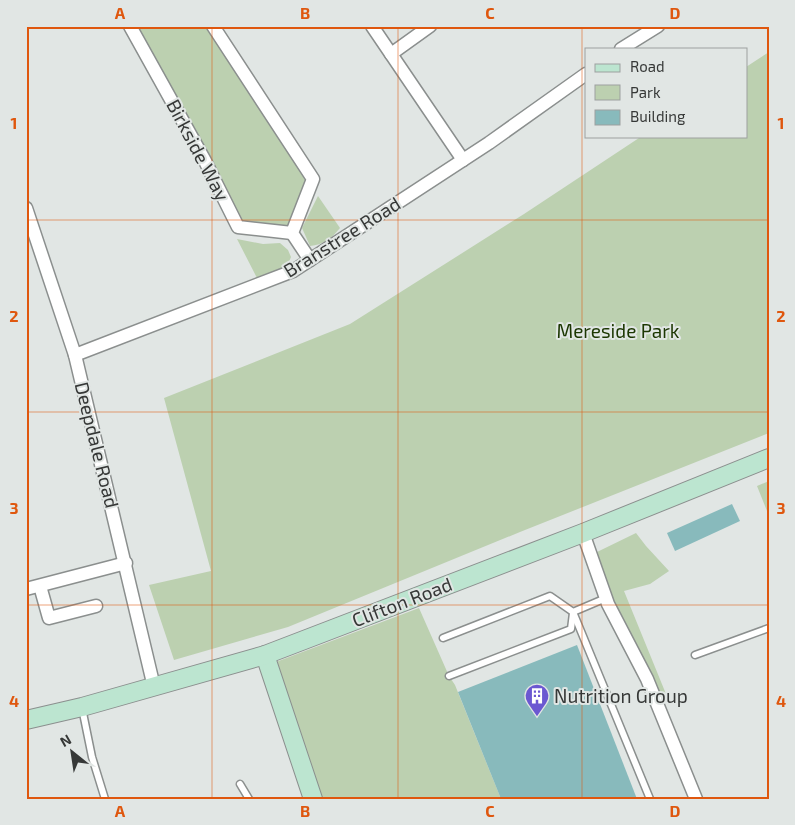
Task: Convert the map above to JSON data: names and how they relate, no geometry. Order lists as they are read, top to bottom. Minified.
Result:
{"streets":{"street":["Birkside Way","Branstree Road","Deepdale Road","Clifton Road"]},"crossings":[["Branstree Road","Deepdale Road"],["Deepdale Road","Clifton Road"]],"parks":["Mereside Park"],"places":{"building":["Nutrition Group"]},"legend":["Road","Park","Building"],"north":"top left","grid":{"columns":["A","B","C","D"],"rows":["1","2","3","4"]}}
